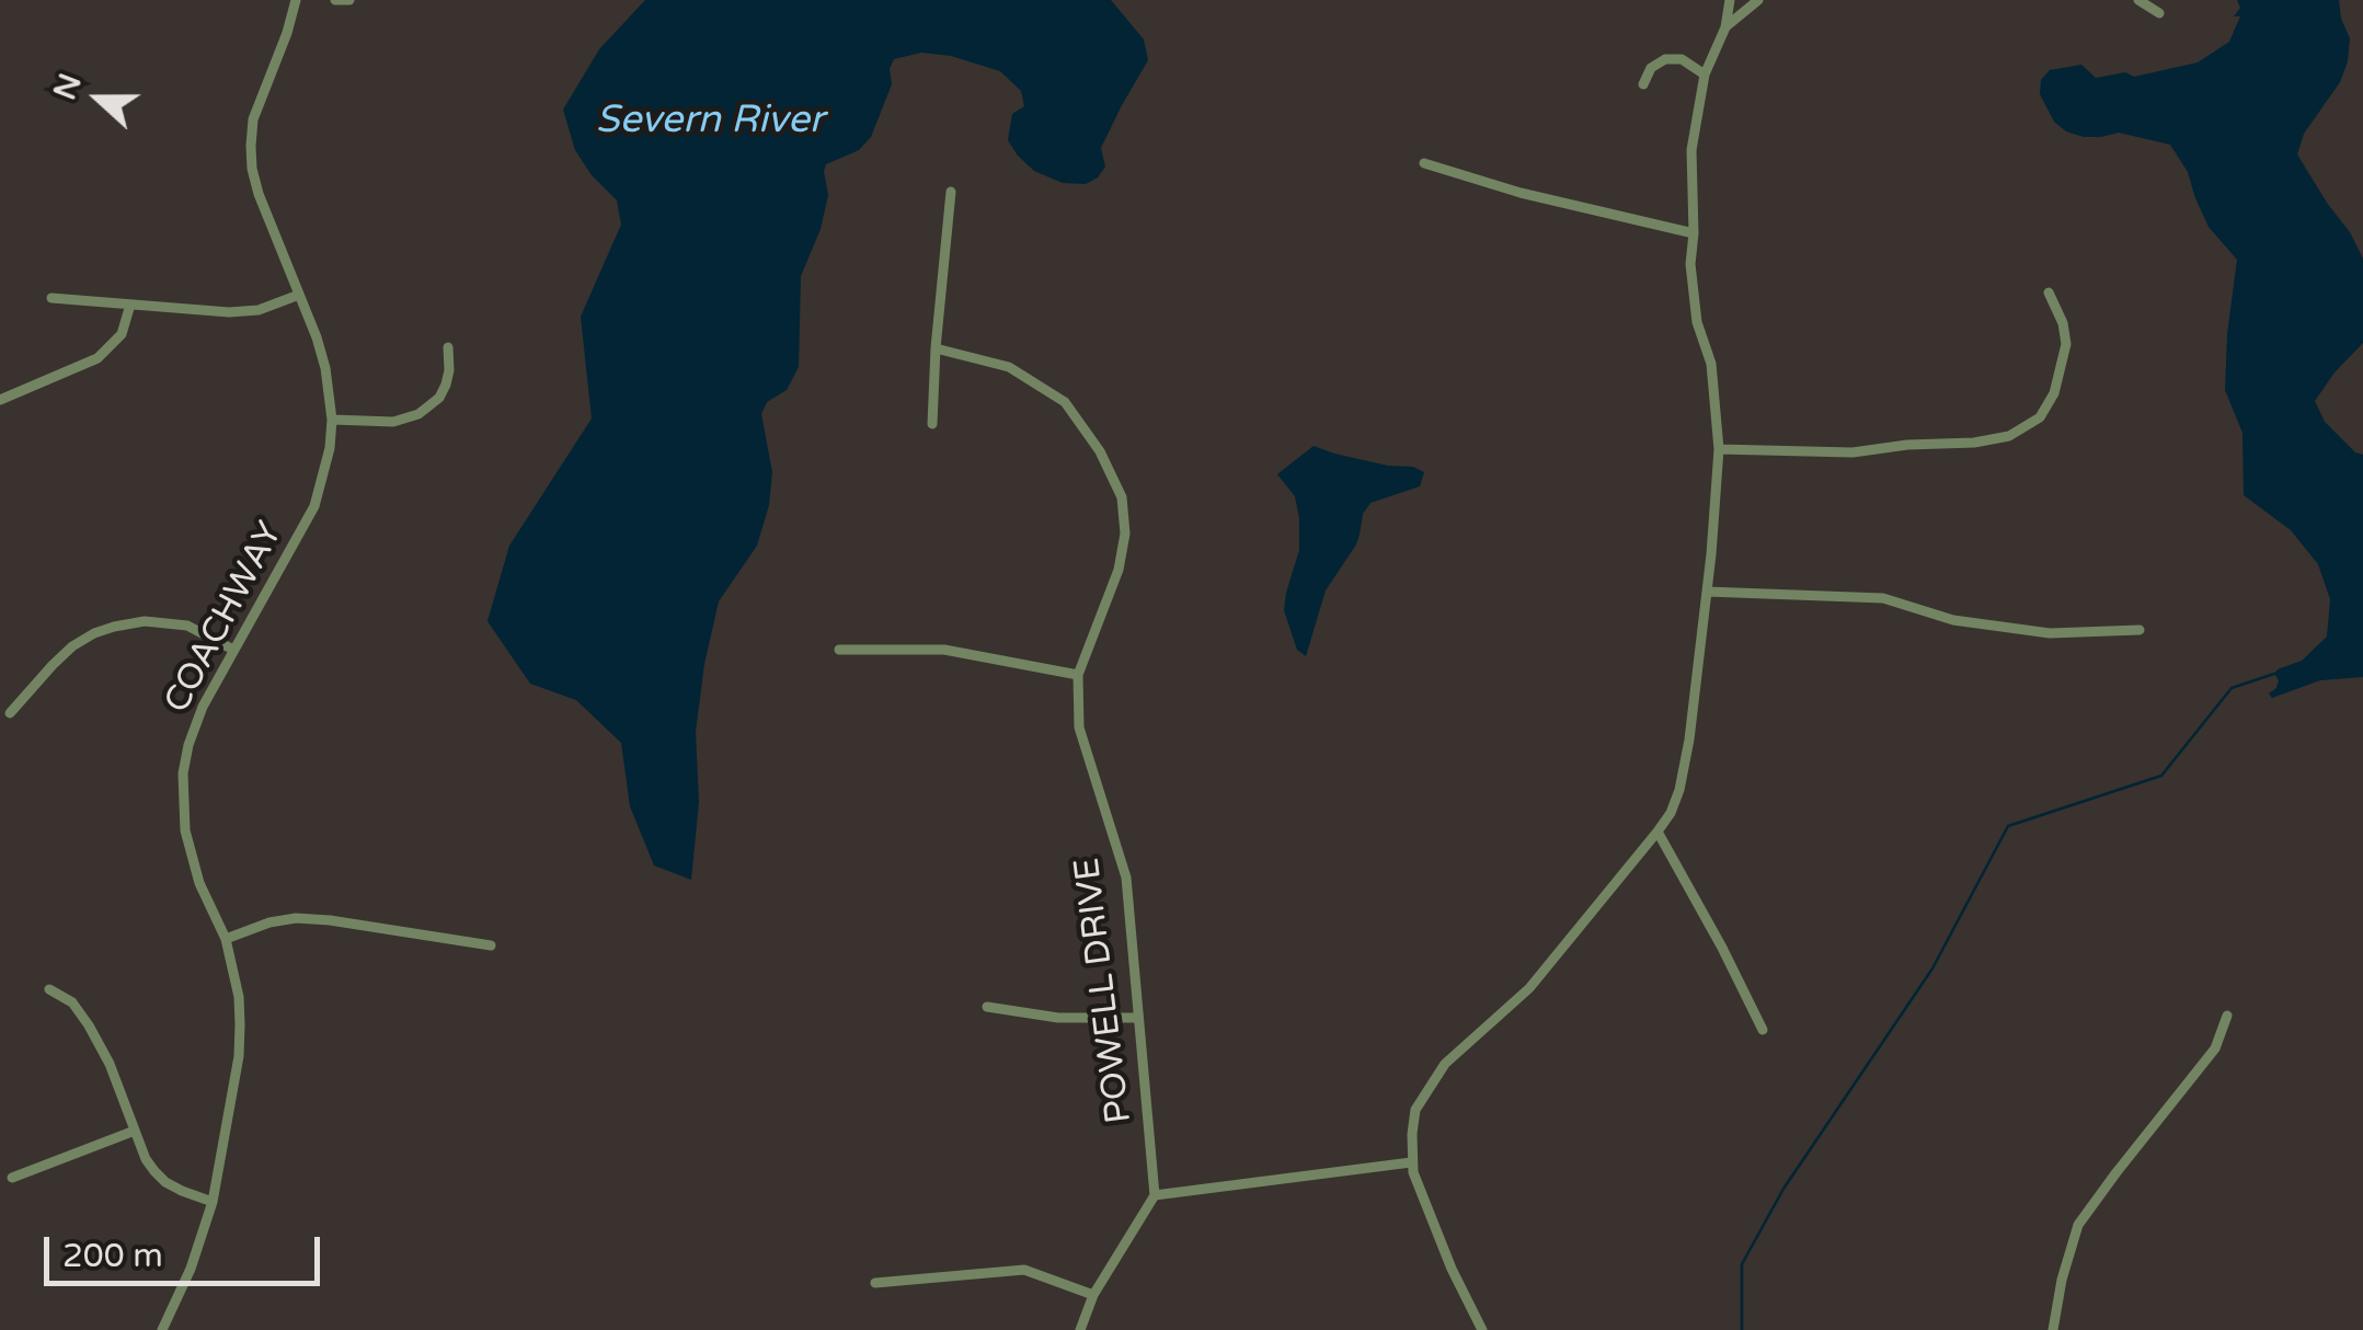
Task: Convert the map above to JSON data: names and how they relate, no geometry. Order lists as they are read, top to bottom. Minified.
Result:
{"streets":{"street":["COACHWAY","POWELL DRIVE"]},"water":["Severn River"],"scale_bar":"200 m","north":"left"}
